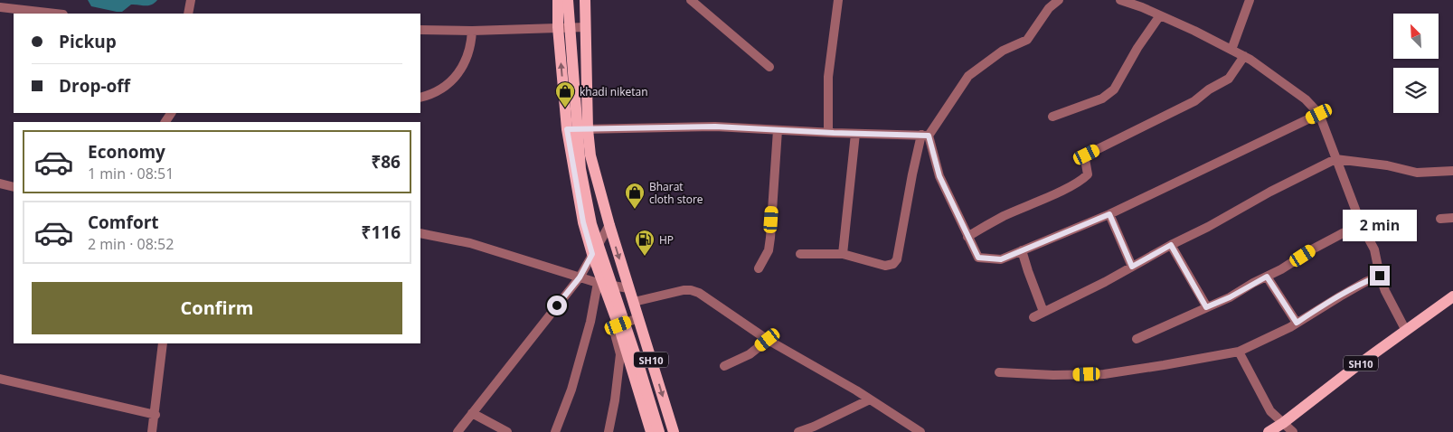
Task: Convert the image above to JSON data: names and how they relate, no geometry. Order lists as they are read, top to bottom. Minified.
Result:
{"streets":{"main road":["SH10"]},"places":{"shop":["khadi niketan","Bharat cloth store"],"fuel station":["HP"]},"north":"top left","page":{"banner":["Pickup","Drop-off"],"list":[{"name":"Economy","note":"1 min · 08:51","value":"₹86"},{"name":"Comfort","note":"2 min · 08:52","value":"₹116"}],"bubble":"2 min","buttons":"Confirm"}}
